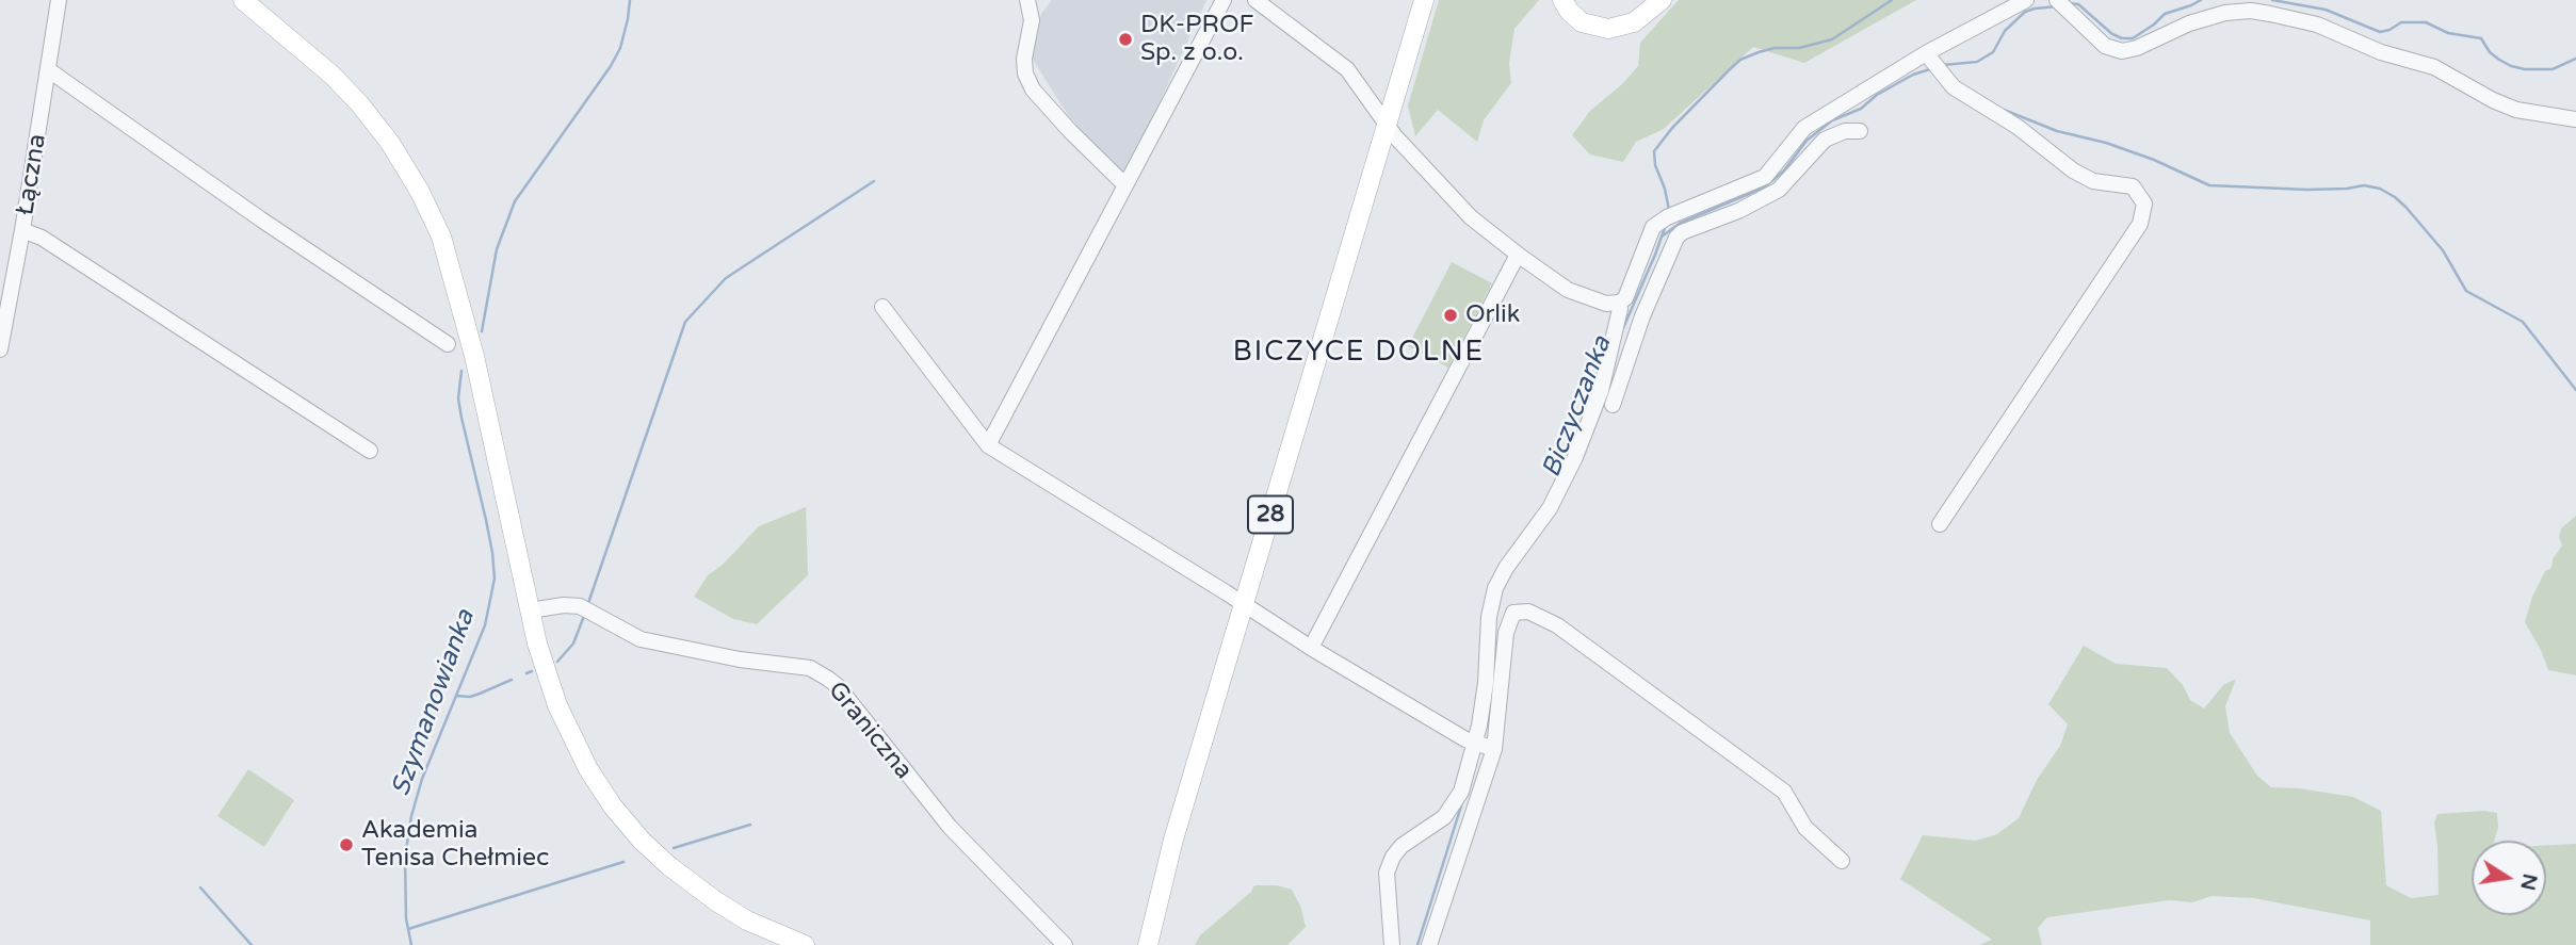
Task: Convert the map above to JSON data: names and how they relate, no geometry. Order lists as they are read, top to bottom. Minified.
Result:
{"streets":{"main road":["28"],"street":["Łączna","Graniczna"]},"districts":["BICZYCE DOLNE"],"water":["Biczyczanka","Szymanowianka"],"places":["DK-PROF Sp. z o.o.","Orlik","Akademia Tenisa Chełmiec"],"north":"right"}
